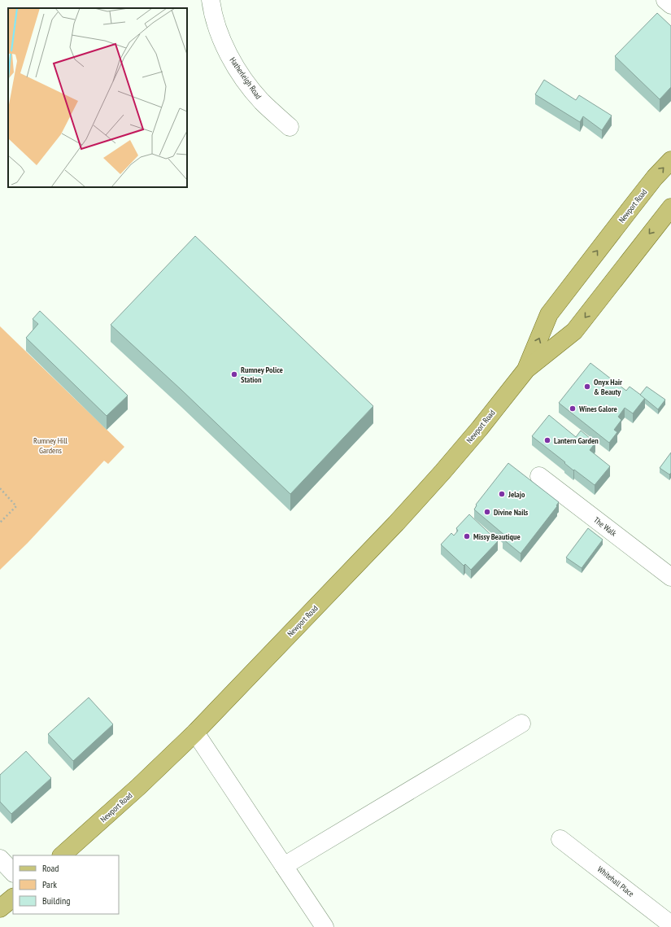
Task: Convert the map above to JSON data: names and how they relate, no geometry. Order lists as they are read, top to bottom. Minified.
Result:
{"streets":{"main road":["Newport Road"],"street":["Hatherleigh Road","The Walk","Whitehall Place"]},"parks":["Rumney Hill Gardens"],"places":["Rumney Police Station","Onyx Hair & Beauty","Wines Galore","Lantern Garden","Jelajo","Divine Nails","Missy Beautique"],"legend":["Road","Park","Building"]}
